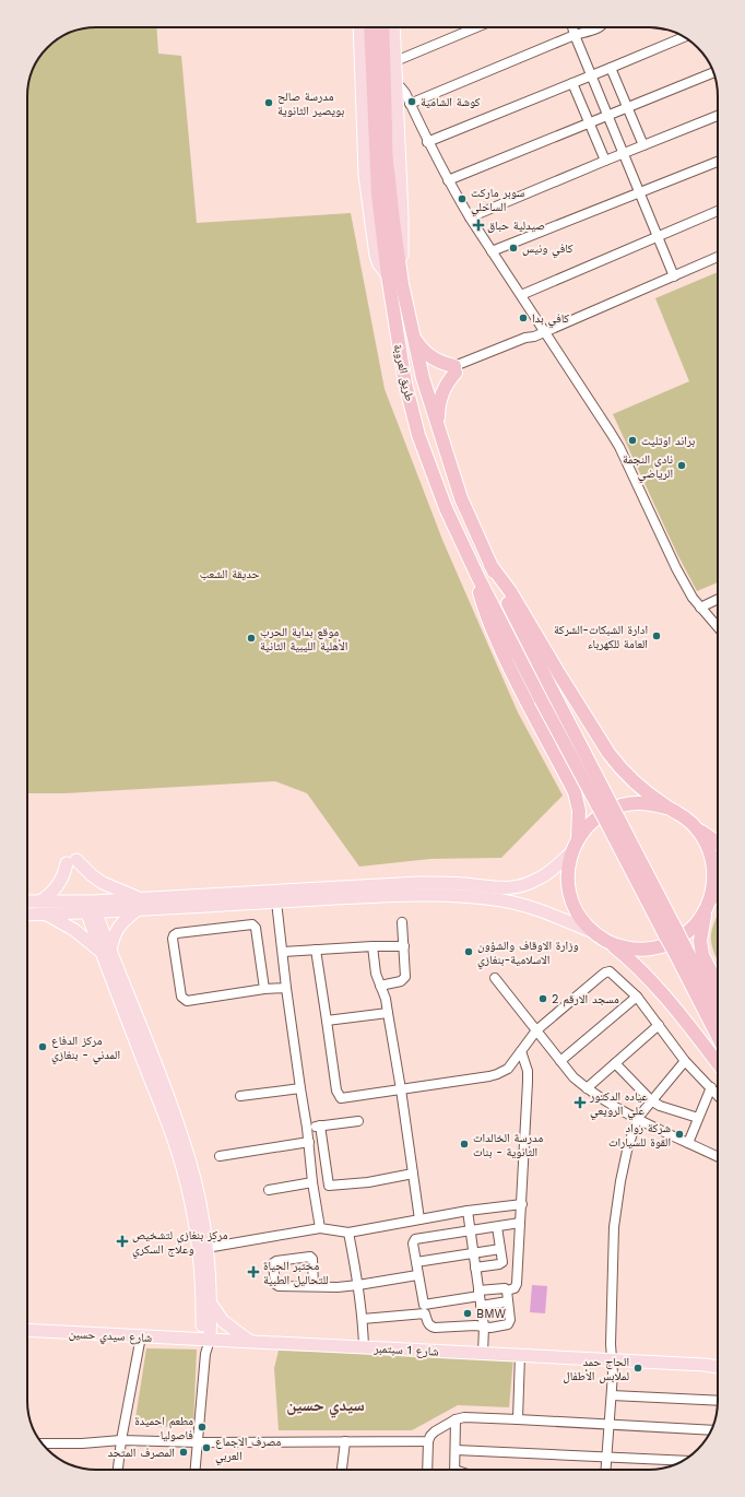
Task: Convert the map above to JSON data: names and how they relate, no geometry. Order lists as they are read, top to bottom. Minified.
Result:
{"streets":{"highway":["طريق العروبة"],"main road":["شارع سيدي حسين","شارع 1 سبتمبر"]},"crossings":[["شارع سيدي حسين","شارع 1 سبتمبر"]],"districts":["سيدي حسين"],"parks":["حديقة الشعب"],"places":{"other":["كوشة الشامية","مدرسة صالح بويصير الثانوية","سوبر ماركت الساحلي","كافي ونيس","كافي بدا","براند اوتليت","نادي النجمة الرياضي","ادارة الشبكات-الشركة العامة للكهرباء","موقع بداية الحرب الأهلية الليبية الثانية","وزارة الاوقاف والشؤون الاسلامية-بنغازي","مسجد الارقم 2","مركز الدفاع المدني - بنغازي","شركة رواد القوة للسيارات","مدرسة الخالدات الثانوية - بنات","BMW","الحاج حمد لملابس الأطفال","مطعم احميدة فاصوليا","مصرف الاجماع العربي","المصرف المتحد"],"health":["صيدلية حباق","عياده الدكتور علي الرويعي","مركز بنغازي لتشخيص وعلاج السكري","مختبر الحياة للتحاليل الطبية"]}}
